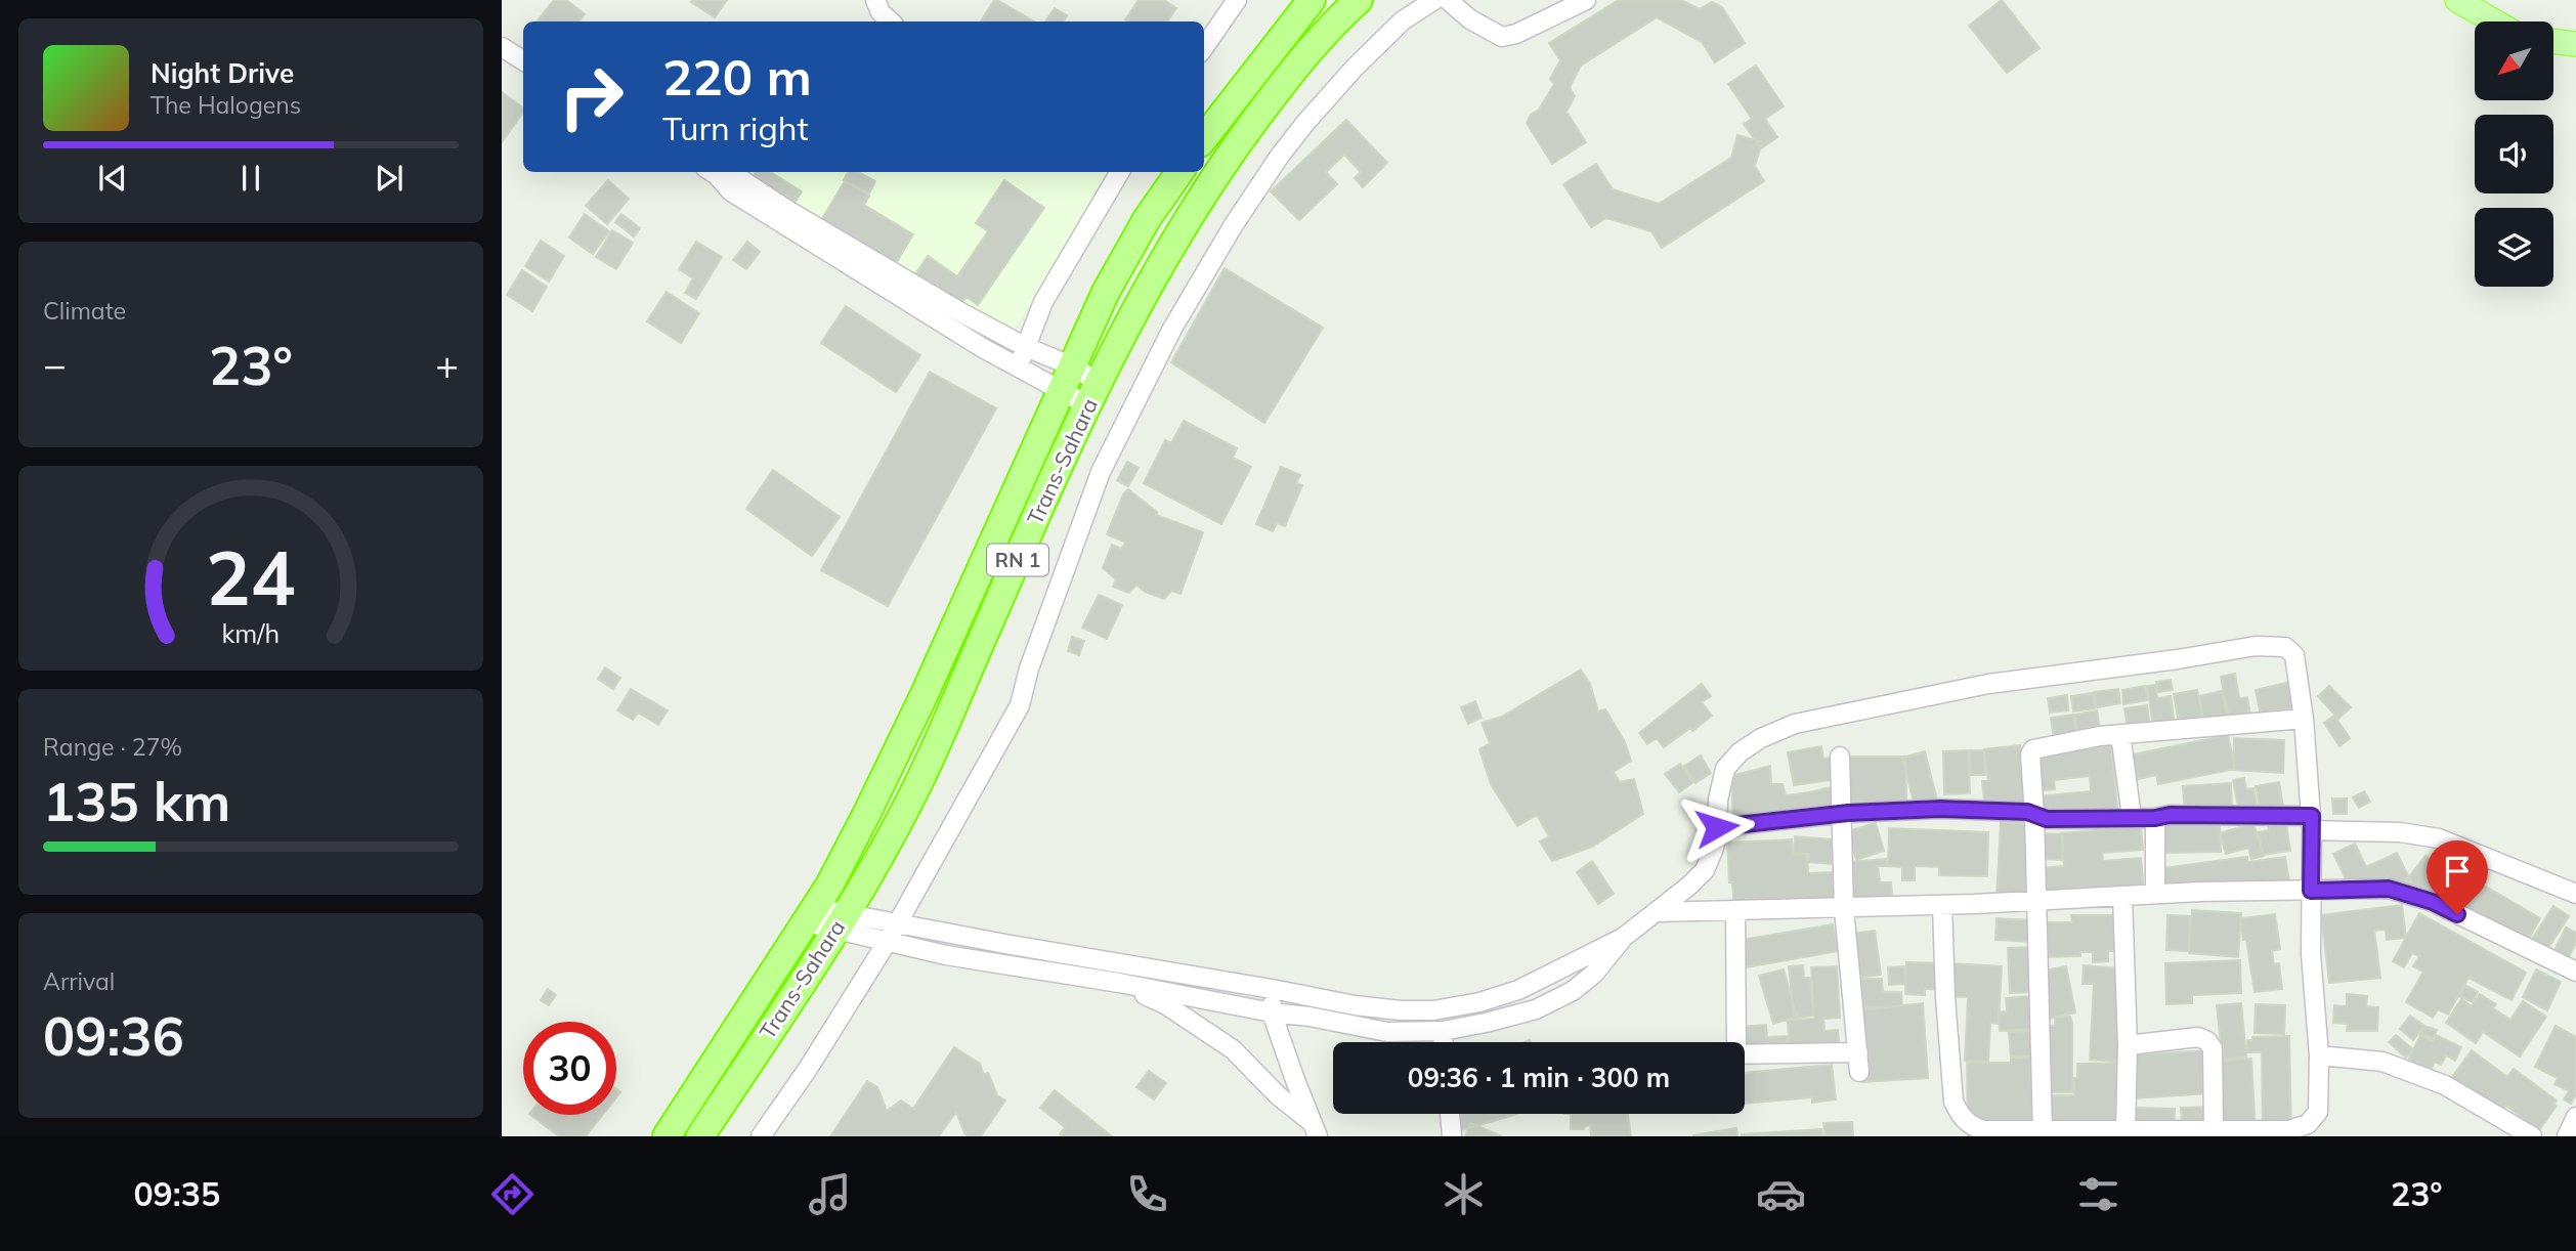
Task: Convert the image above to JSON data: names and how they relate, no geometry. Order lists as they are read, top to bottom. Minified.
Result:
{"streets":{"highway":["Trans-Sahara","RN 1"]},"north":"bottom left","page":{"turn":["220 m","Turn right"],"song":["Night Drive","The Halogens"],"tile":["Climate",["Range · 27%","135 km"],["Arrival","09:36"]],"heat":["−","23°","+"],"limit":"30","trip":"09:36 · 1 min · 300 m","tabs":["09:35","23°"],"gauge":["24","km/h"]}}
